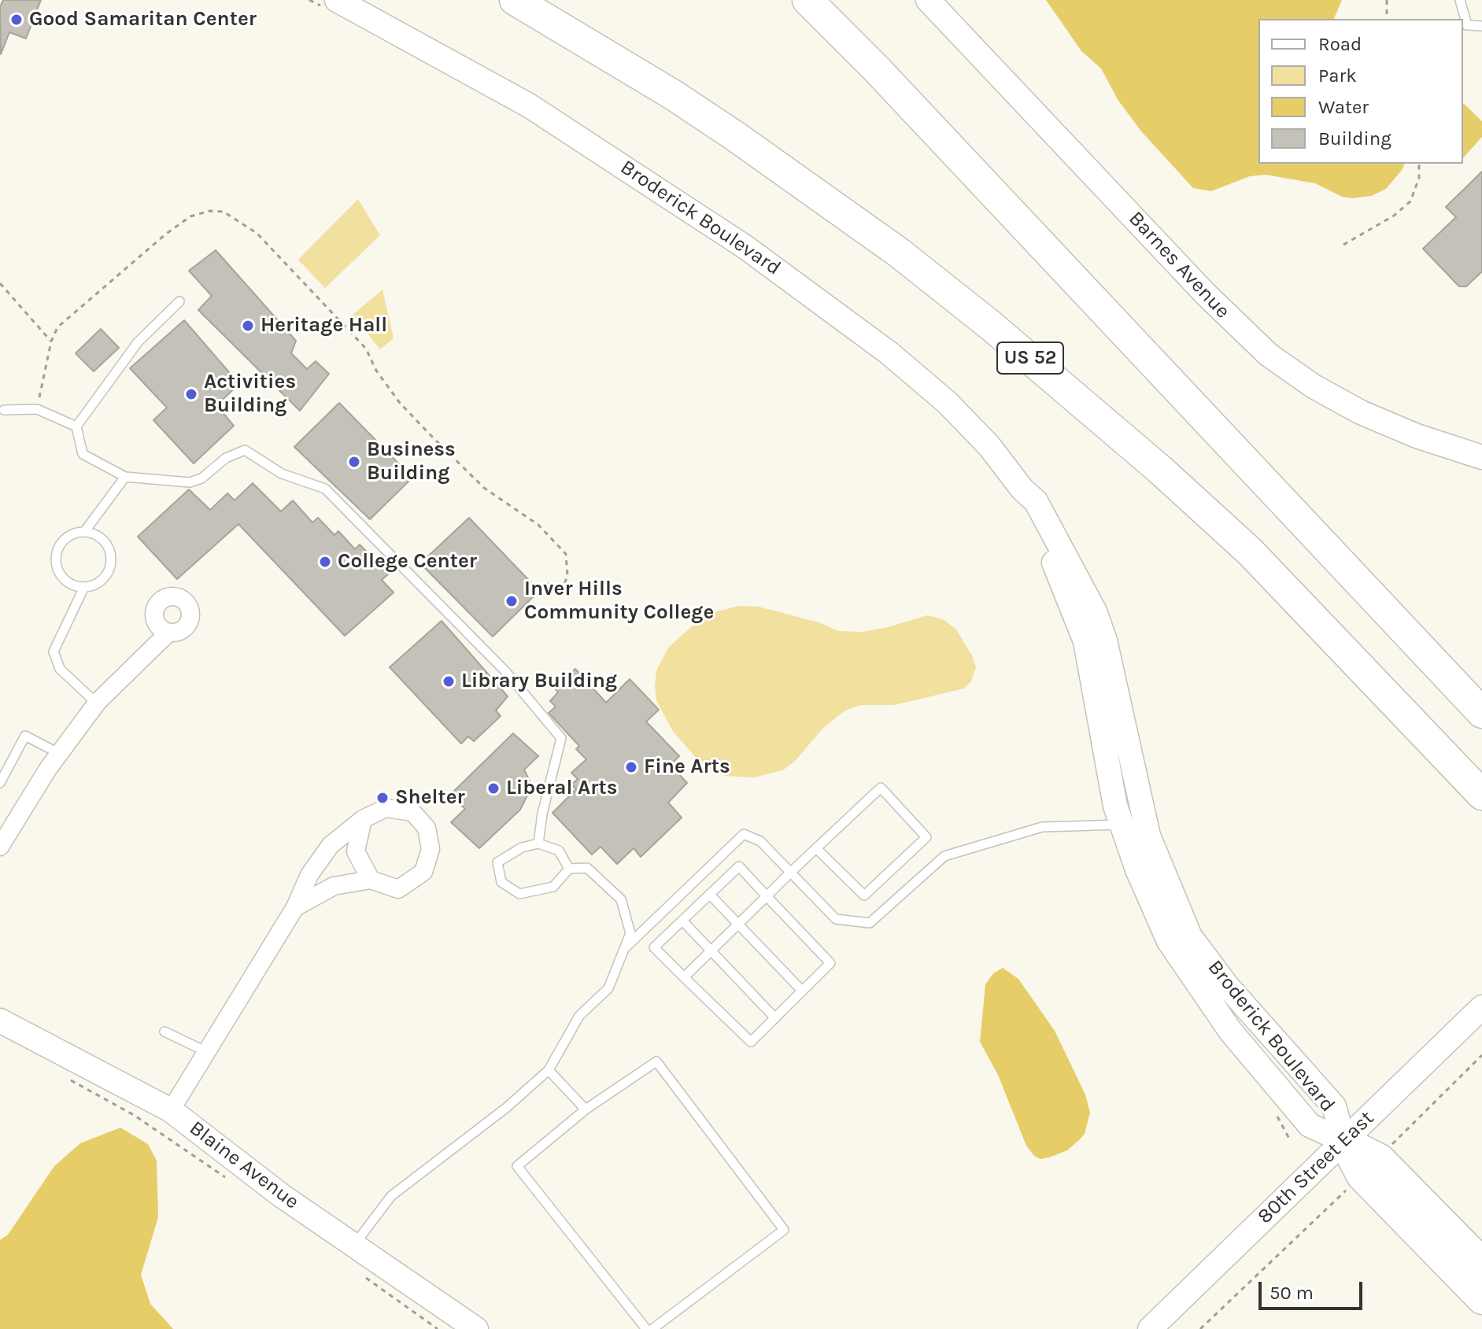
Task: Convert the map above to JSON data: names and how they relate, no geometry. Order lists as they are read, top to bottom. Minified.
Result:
{"streets":{"highway":["US 52"],"street":["Broderick Boulevard","Barnes Avenue","Blaine Avenue","80th Street East"]},"crossings":[["Broderick Boulevard","80th Street East"]],"places":["Good Samaritan Center","Heritage Hall","Activities Building","Business Building","College Center","Inver Hills Community College","Library Building","Fine Arts","Liberal Arts","Shelter"],"legend":["Road","Park","Water","Building"],"scale_bar":"50 m"}
